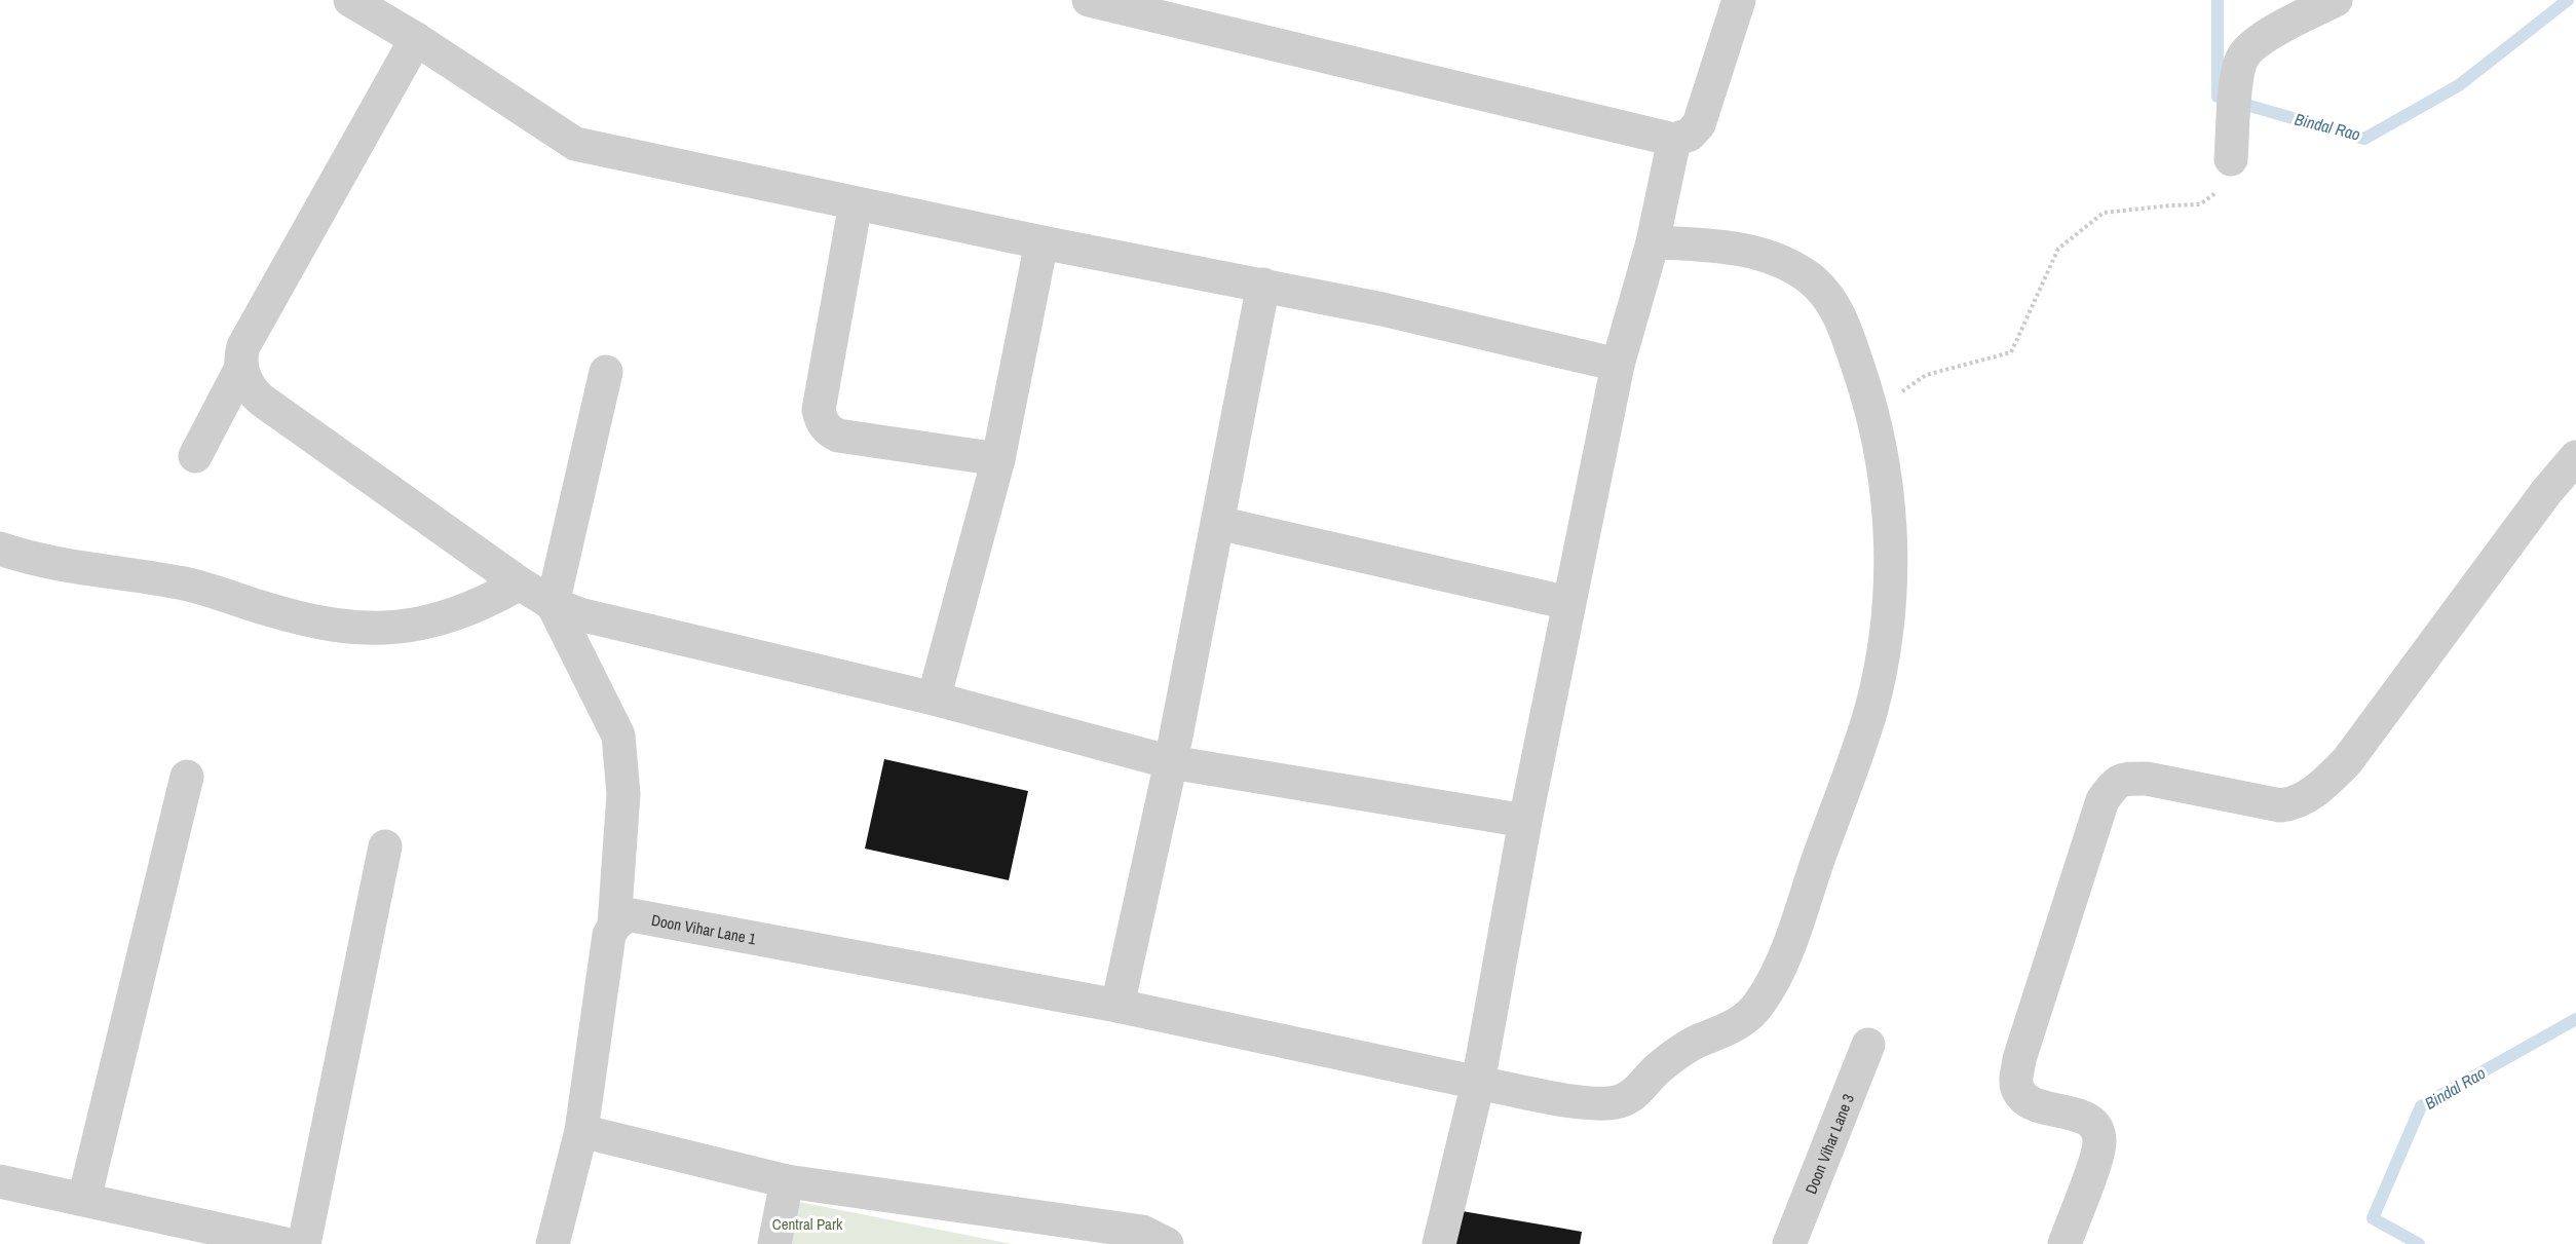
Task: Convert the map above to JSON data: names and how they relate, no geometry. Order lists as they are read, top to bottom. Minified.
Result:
{"streets":{"street":["Doon Vihar Lane 1","Doon Vihar Lane 3"]},"water":["Bindal Rao"],"parks":["Central Park"]}
